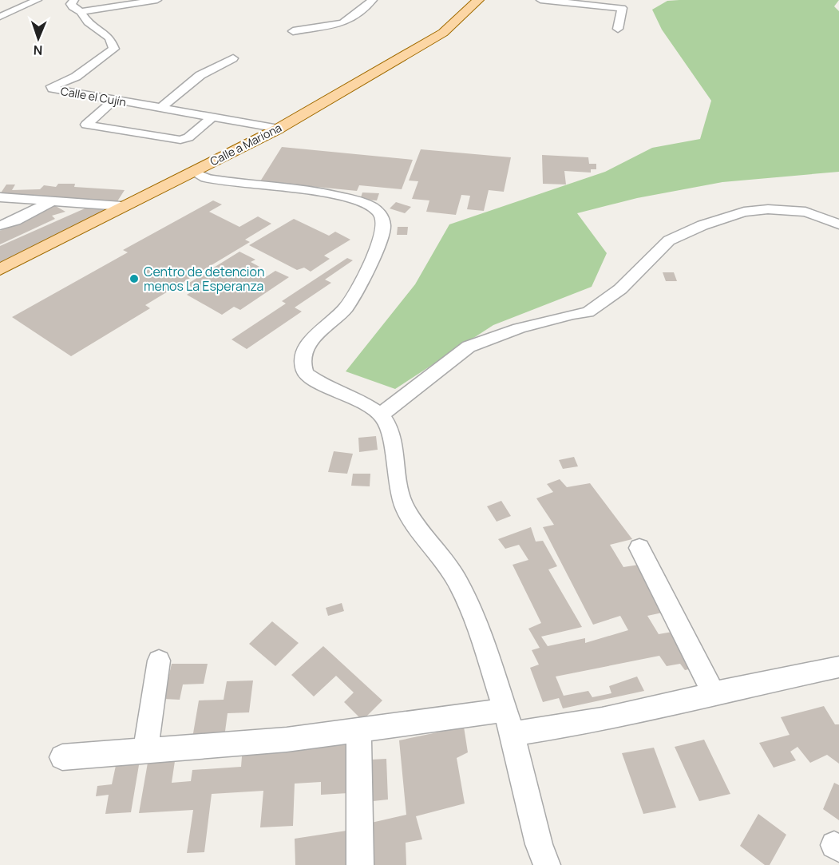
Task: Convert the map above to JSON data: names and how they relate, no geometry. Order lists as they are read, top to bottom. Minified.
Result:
{"streets":{"main road":["Calle a Mariona"],"street":["Calle el Cujín"]},"crossings":[["Calle el Cujín","Calle a Mariona"]],"places":["Centro de detencion menos La Esperanza"],"north":"bottom"}
